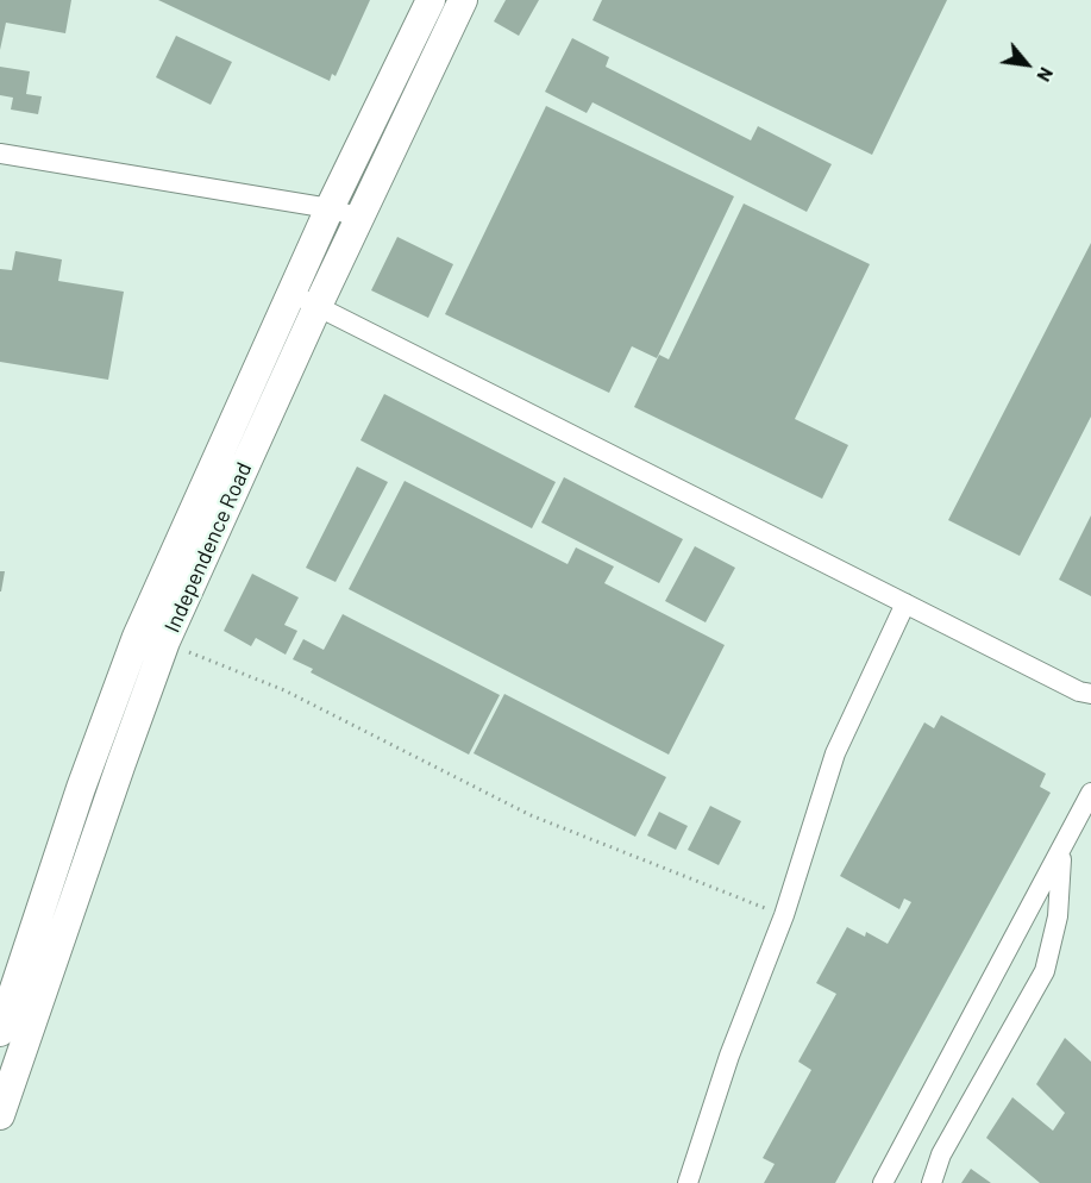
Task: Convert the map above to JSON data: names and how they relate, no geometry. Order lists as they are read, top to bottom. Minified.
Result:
{"streets":{"main road":["Independence Road"]},"north":"bottom right"}
